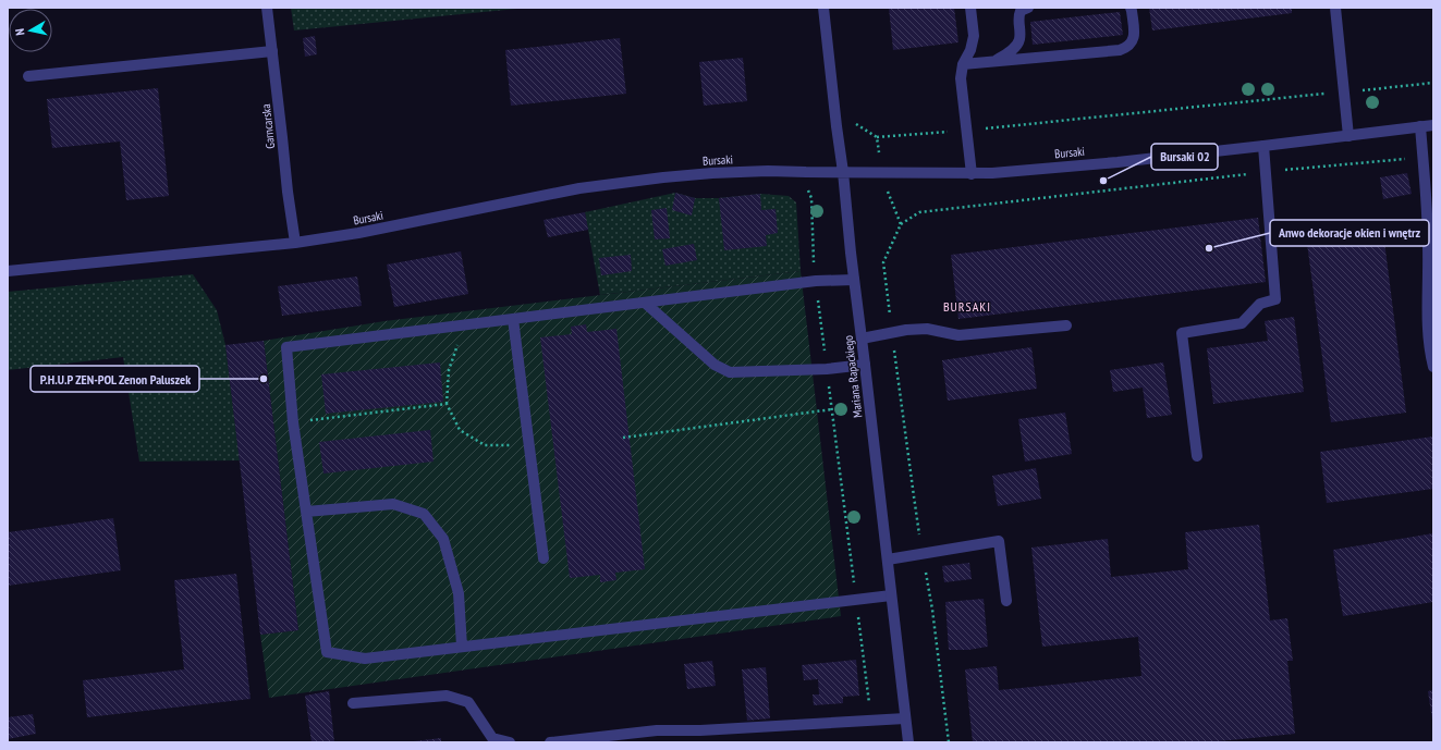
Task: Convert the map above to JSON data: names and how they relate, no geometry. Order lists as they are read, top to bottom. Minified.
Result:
{"streets":{"street":["Garncarska","Bursaki","Mariana Rapackiego"]},"crossings":[["Garncarska","Bursaki"],["Bursaki","Mariana Rapackiego"]],"districts":["BURSAKI"],"places":["Bursaki 02","Anwo dekoracje okien i wnętrz","P.H.U.P ZEN-POL Zenon Paluszek"],"north":"left"}
